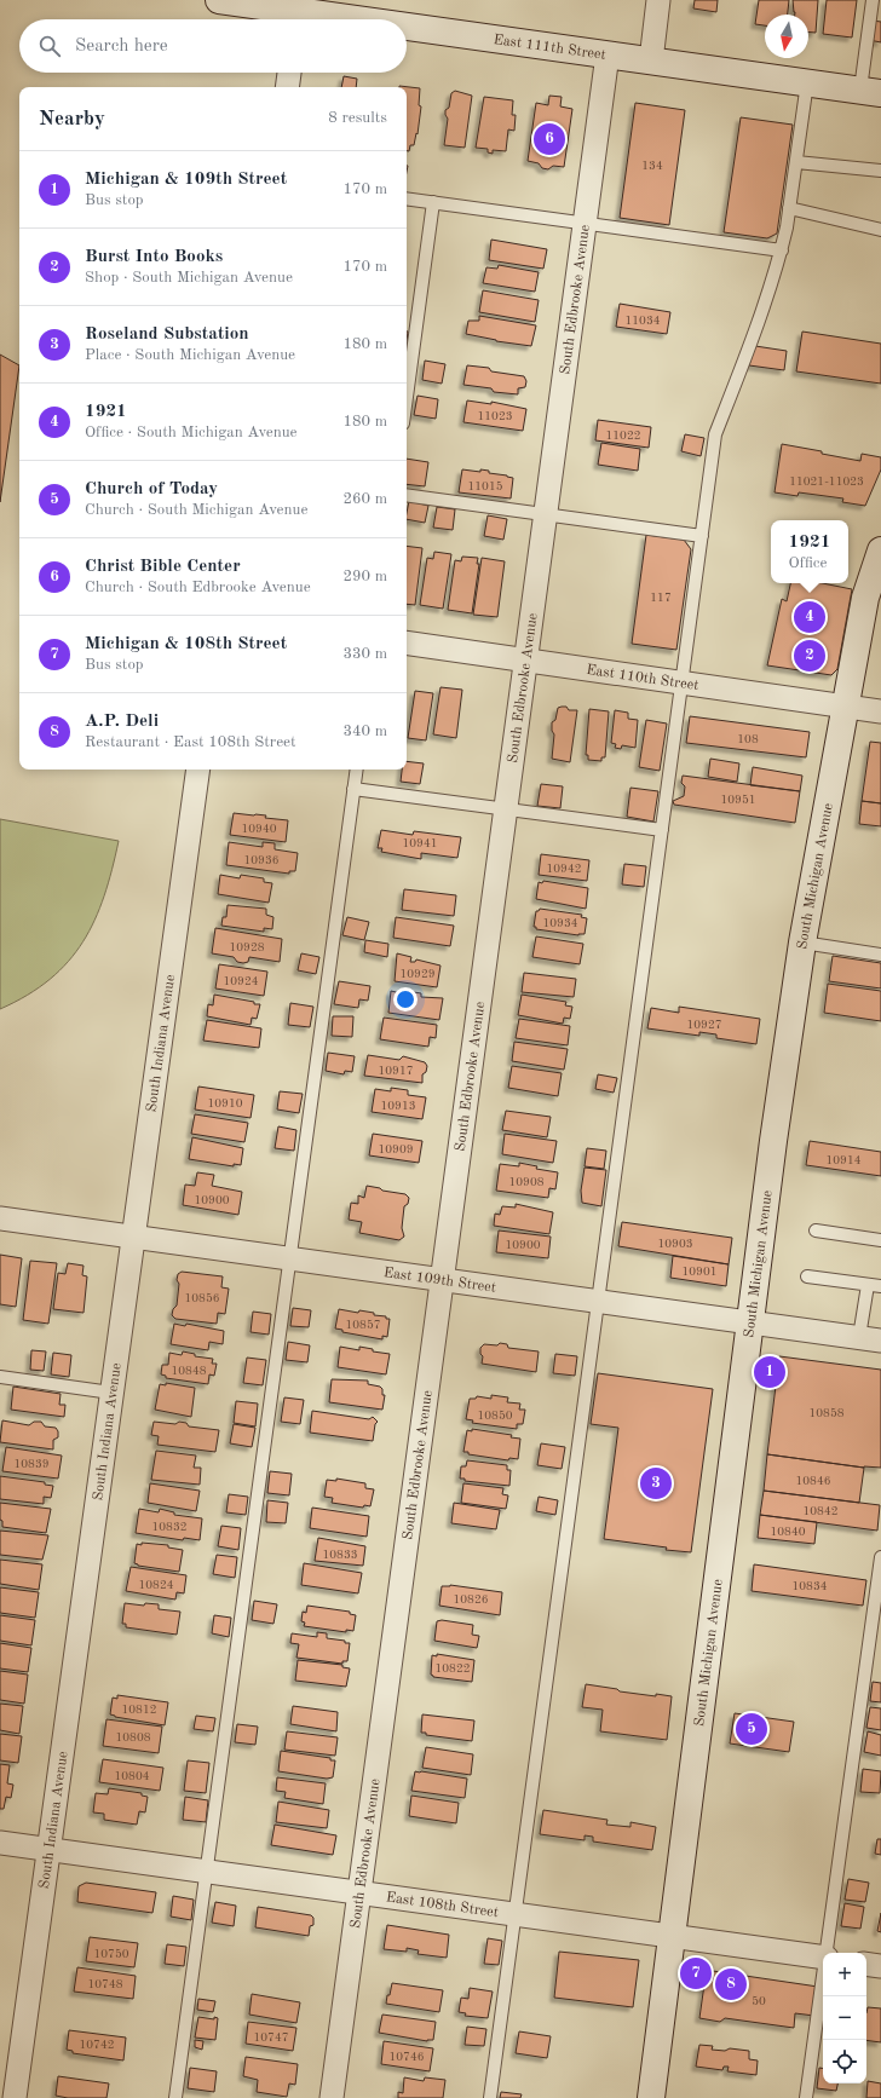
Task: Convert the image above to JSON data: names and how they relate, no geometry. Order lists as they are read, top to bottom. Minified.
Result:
{"streets":{"main road":["East 111th Street","South Michigan Avenue"],"street":["South Edbrooke Avenue","East 110th Street","South Indiana Avenue","East 109th Street","East 108th Street"]},"crossings":[["East 111th Street","South Edbrooke Avenue"],["South Edbrooke Avenue","East 110th Street"],["South Edbrooke Avenue","East 109th Street"],["South Edbrooke Avenue","East 108th Street"],["East 110th Street","South Michigan Avenue"],["South Michigan Avenue","East 109th Street"],["South Michigan Avenue","East 108th Street"],["South Indiana Avenue","East 109th Street"],["South Indiana Avenue","East 108th Street"]],"house_numbers":["134","11034","11023","11022","11021-11023","11015","117","108","10951","10940","10941","10936","10942","10934","10928","10929","10924","10927","10917","10910","10913","10909","10914","10908","10900","10903","10900","10901","10856","10857","10848","10858","10850","10839","10846","10842","10832","10840","10833","10824","10834","10826","10822","10812","10808","10804","10750","10748","50","10747","10742","10746"],"north":"bottom","page":{"search":"Search here","heading":["Nearby","8 results"],"pins":["6","4","2","1","3","5","7","8"],"list":[{"mark":"1","name":"Michigan & 109th Street","note":"Bus stop","value":"170 m"},{"mark":"2","name":"Burst Into Books","note":"Shop · South Michigan Avenue","value":"170 m"},{"mark":"3","name":"Roseland Substation","note":"Place · South Michigan Avenue","value":"180 m"},{"mark":"4","name":"1921","note":"Office · South Michigan Avenue","value":"180 m"},{"mark":"5","name":"Church of Today","note":"Church · South Michigan Avenue","value":"260 m"},{"mark":"6","name":"Christ Bible Center","note":"Church · South Edbrooke Avenue","value":"290 m"},{"mark":"7","name":"Michigan & 108th Street","note":"Bus stop","value":"330 m"},{"mark":"8","name":"A.P. Deli","note":"Restaurant · East 108th Street","value":"340 m"}],"popup":["1921","Office"],"map_buttons":["+","−"]}}
